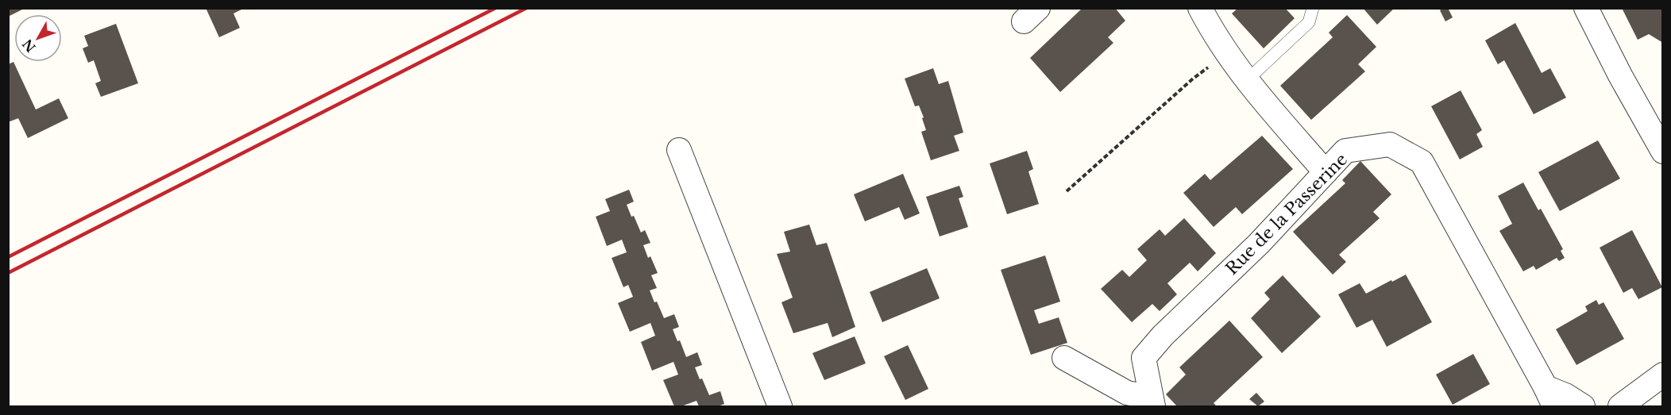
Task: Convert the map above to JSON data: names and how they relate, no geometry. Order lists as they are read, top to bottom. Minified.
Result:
{"streets":{"street":["Rue de la Passerine"]},"north":"bottom left"}
